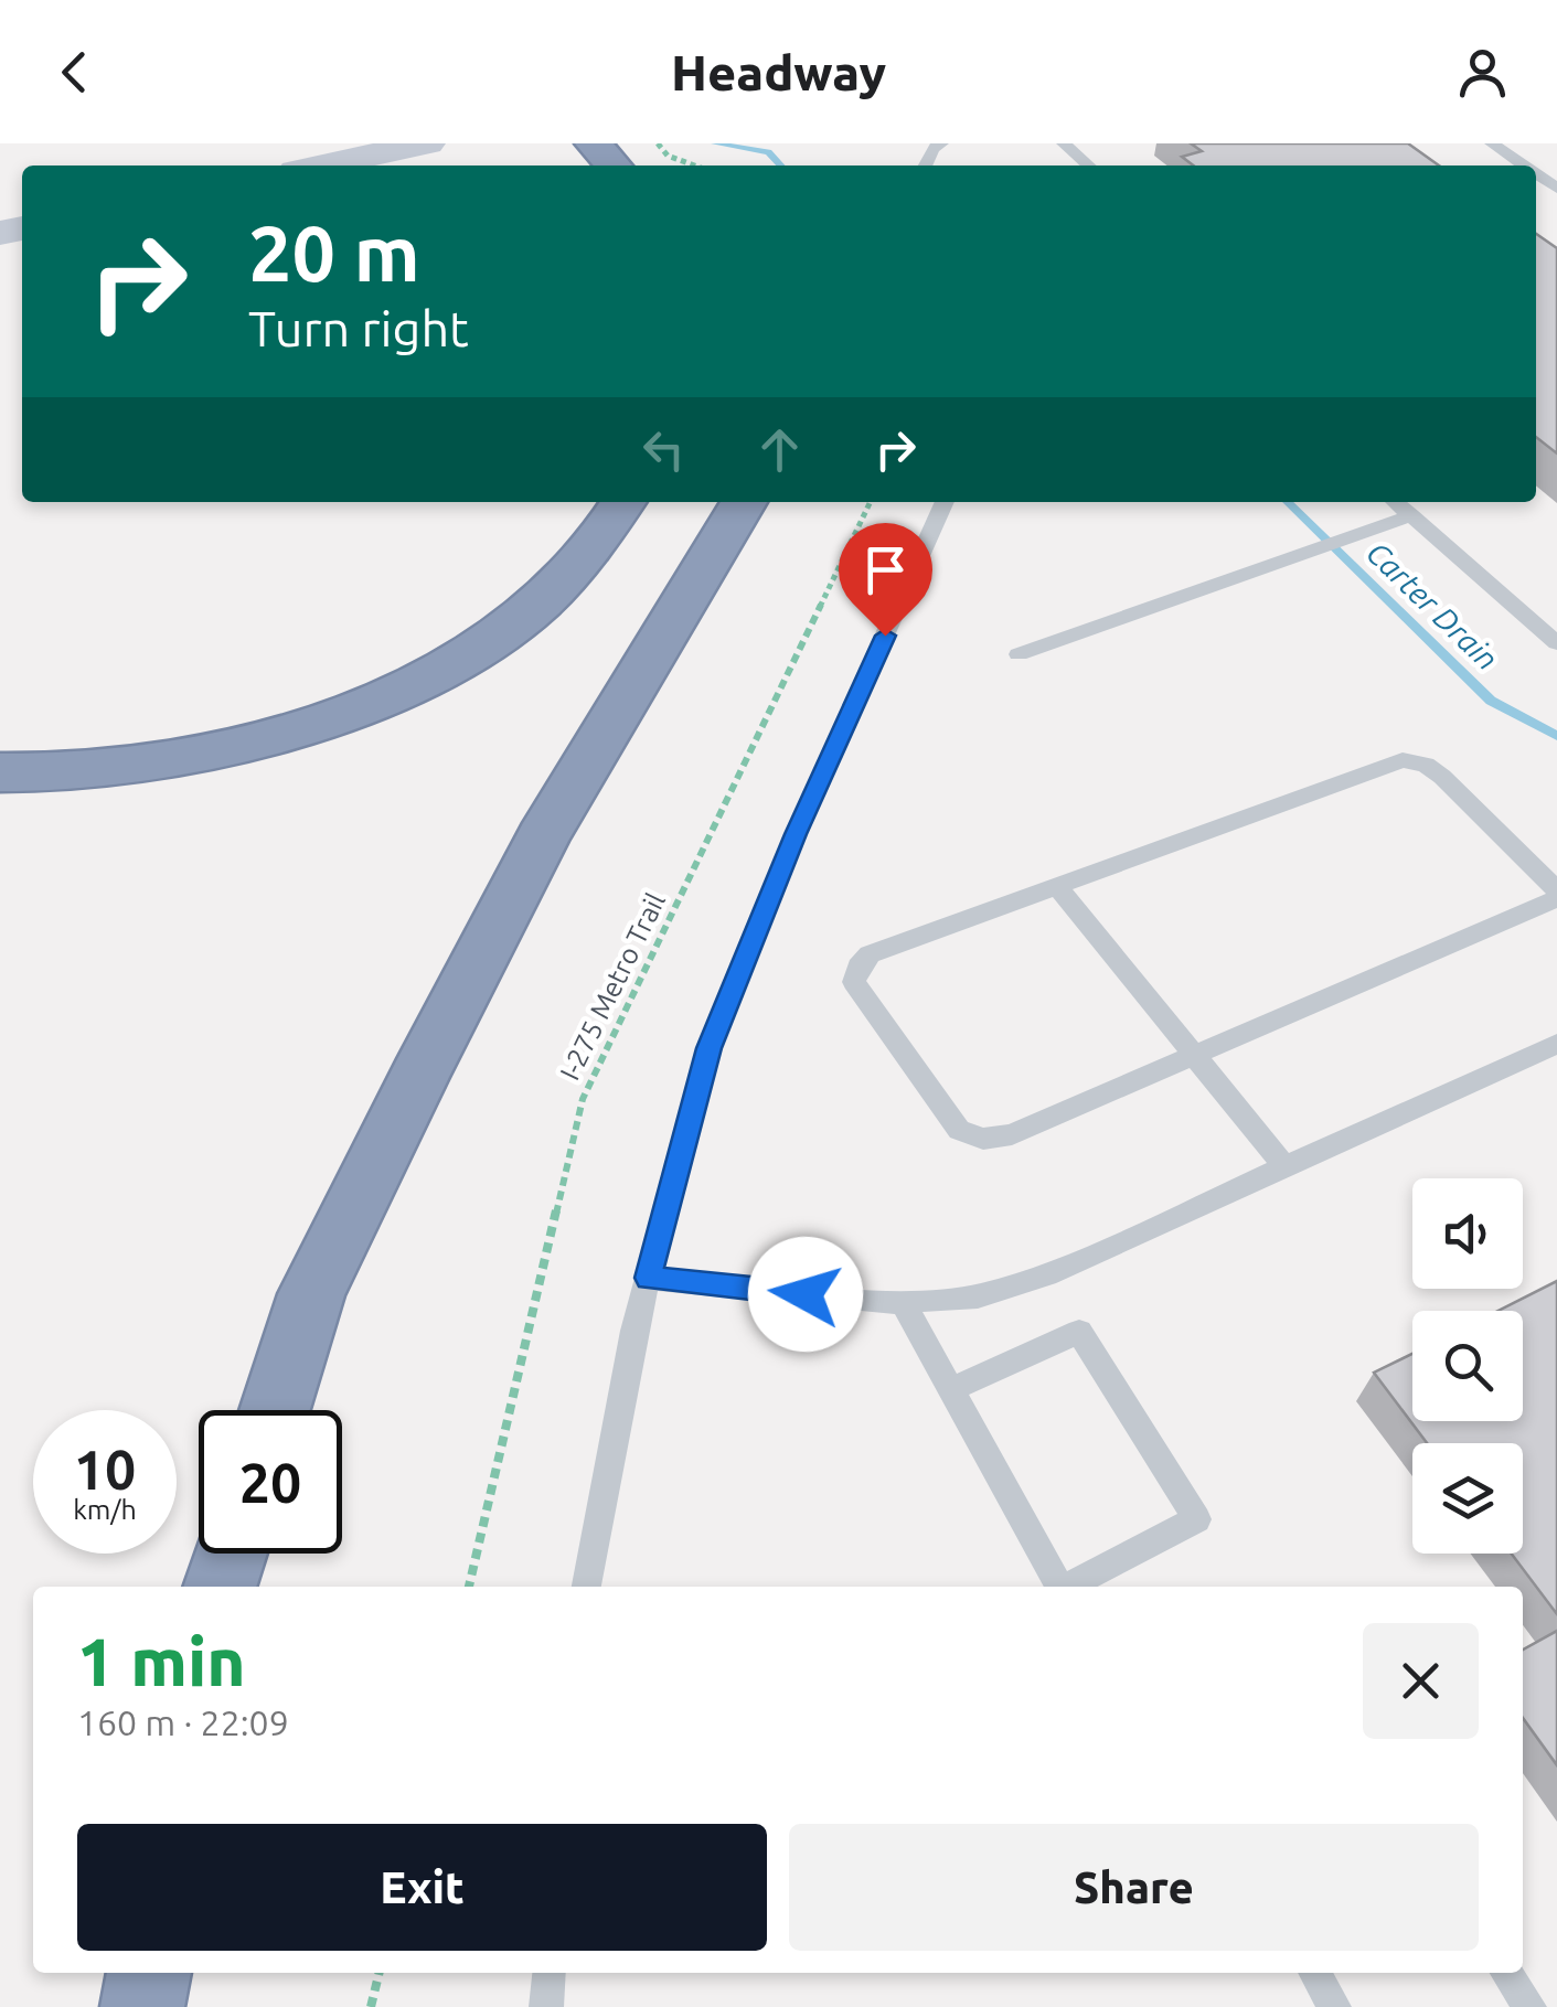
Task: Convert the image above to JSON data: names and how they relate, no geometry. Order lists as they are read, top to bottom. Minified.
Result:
{"streets":{"path":["I-275 Metro Trail"]},"water":["Carter Drain"],"page":{"header":"Headway","turn":["20 m","Turn right"],"speed":"10 km/h","limit":"20","heading":["1 min","160 m · 22:09"],"buttons":["Exit","Share"]}}
